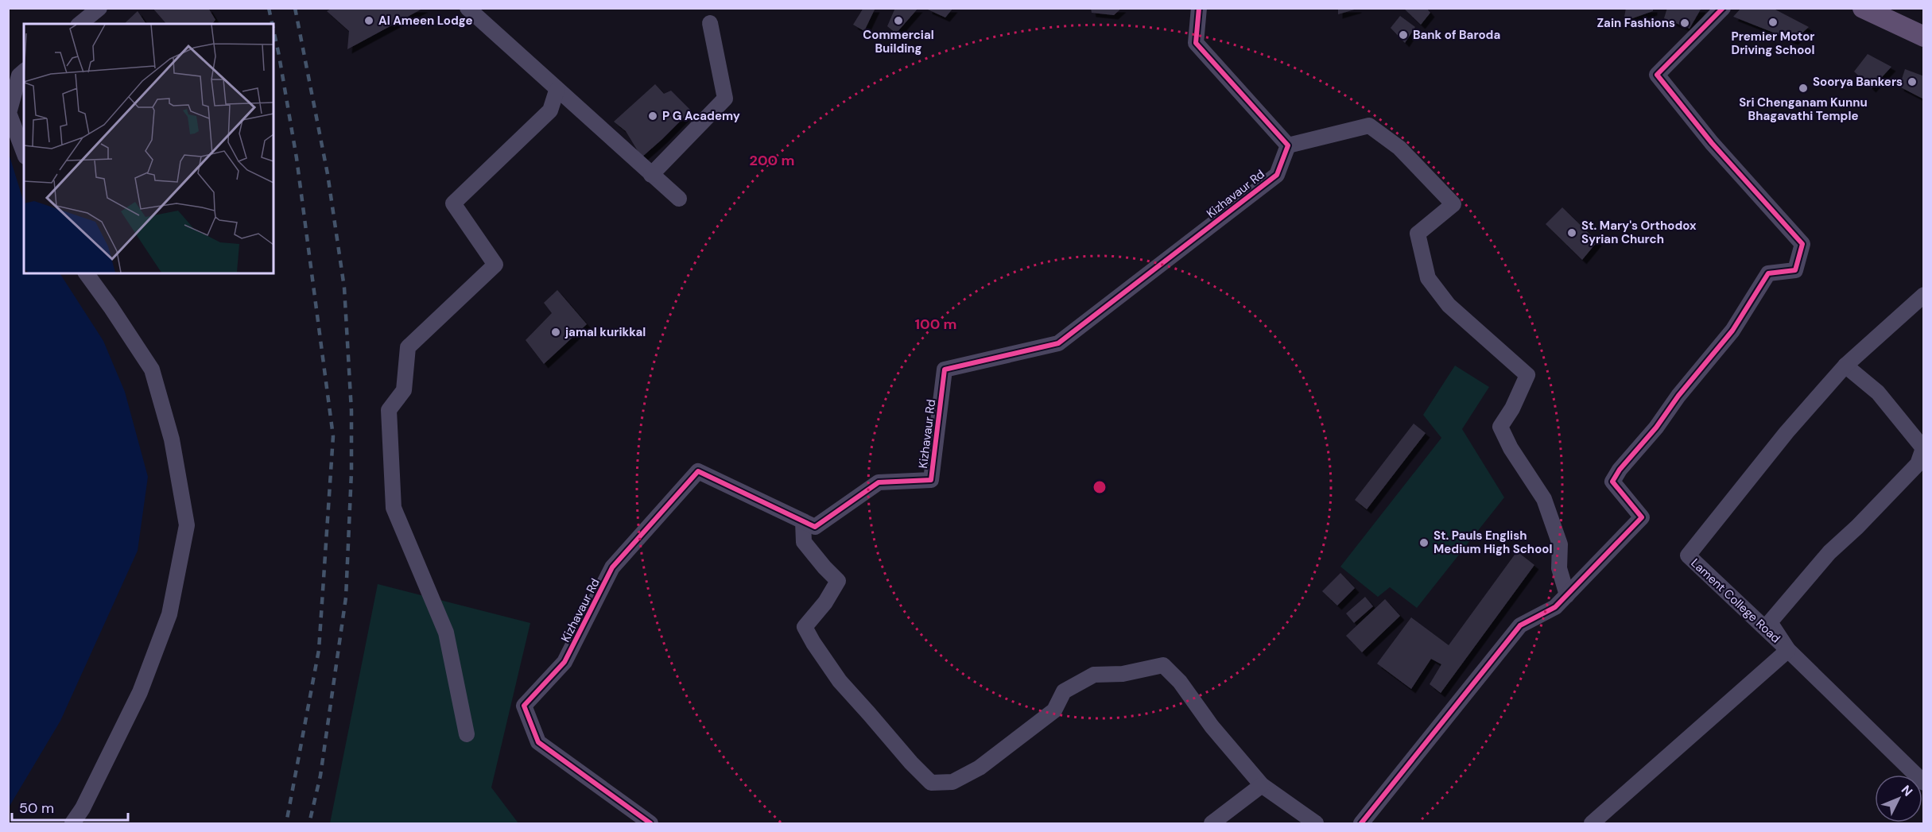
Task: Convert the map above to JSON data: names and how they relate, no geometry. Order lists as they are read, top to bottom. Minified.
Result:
{"streets":{"street":["Kizhavaur Rd","Lament College Road"]},"places":["Al Ameen Lodge","Commercial Building","Premier Motor Driving School","Zain Fashions","Bank of Baroda","Soorya Bankers","Sri Chenganam Kunnu Bhagavathi Temple","P G Academy","St. Mary's Orthodox Syrian Church","jamal kurikkal","St. Pauls English Medium High School"],"scale_bar":"50 m","north":"top right","rings":["200 m","100 m"]}
